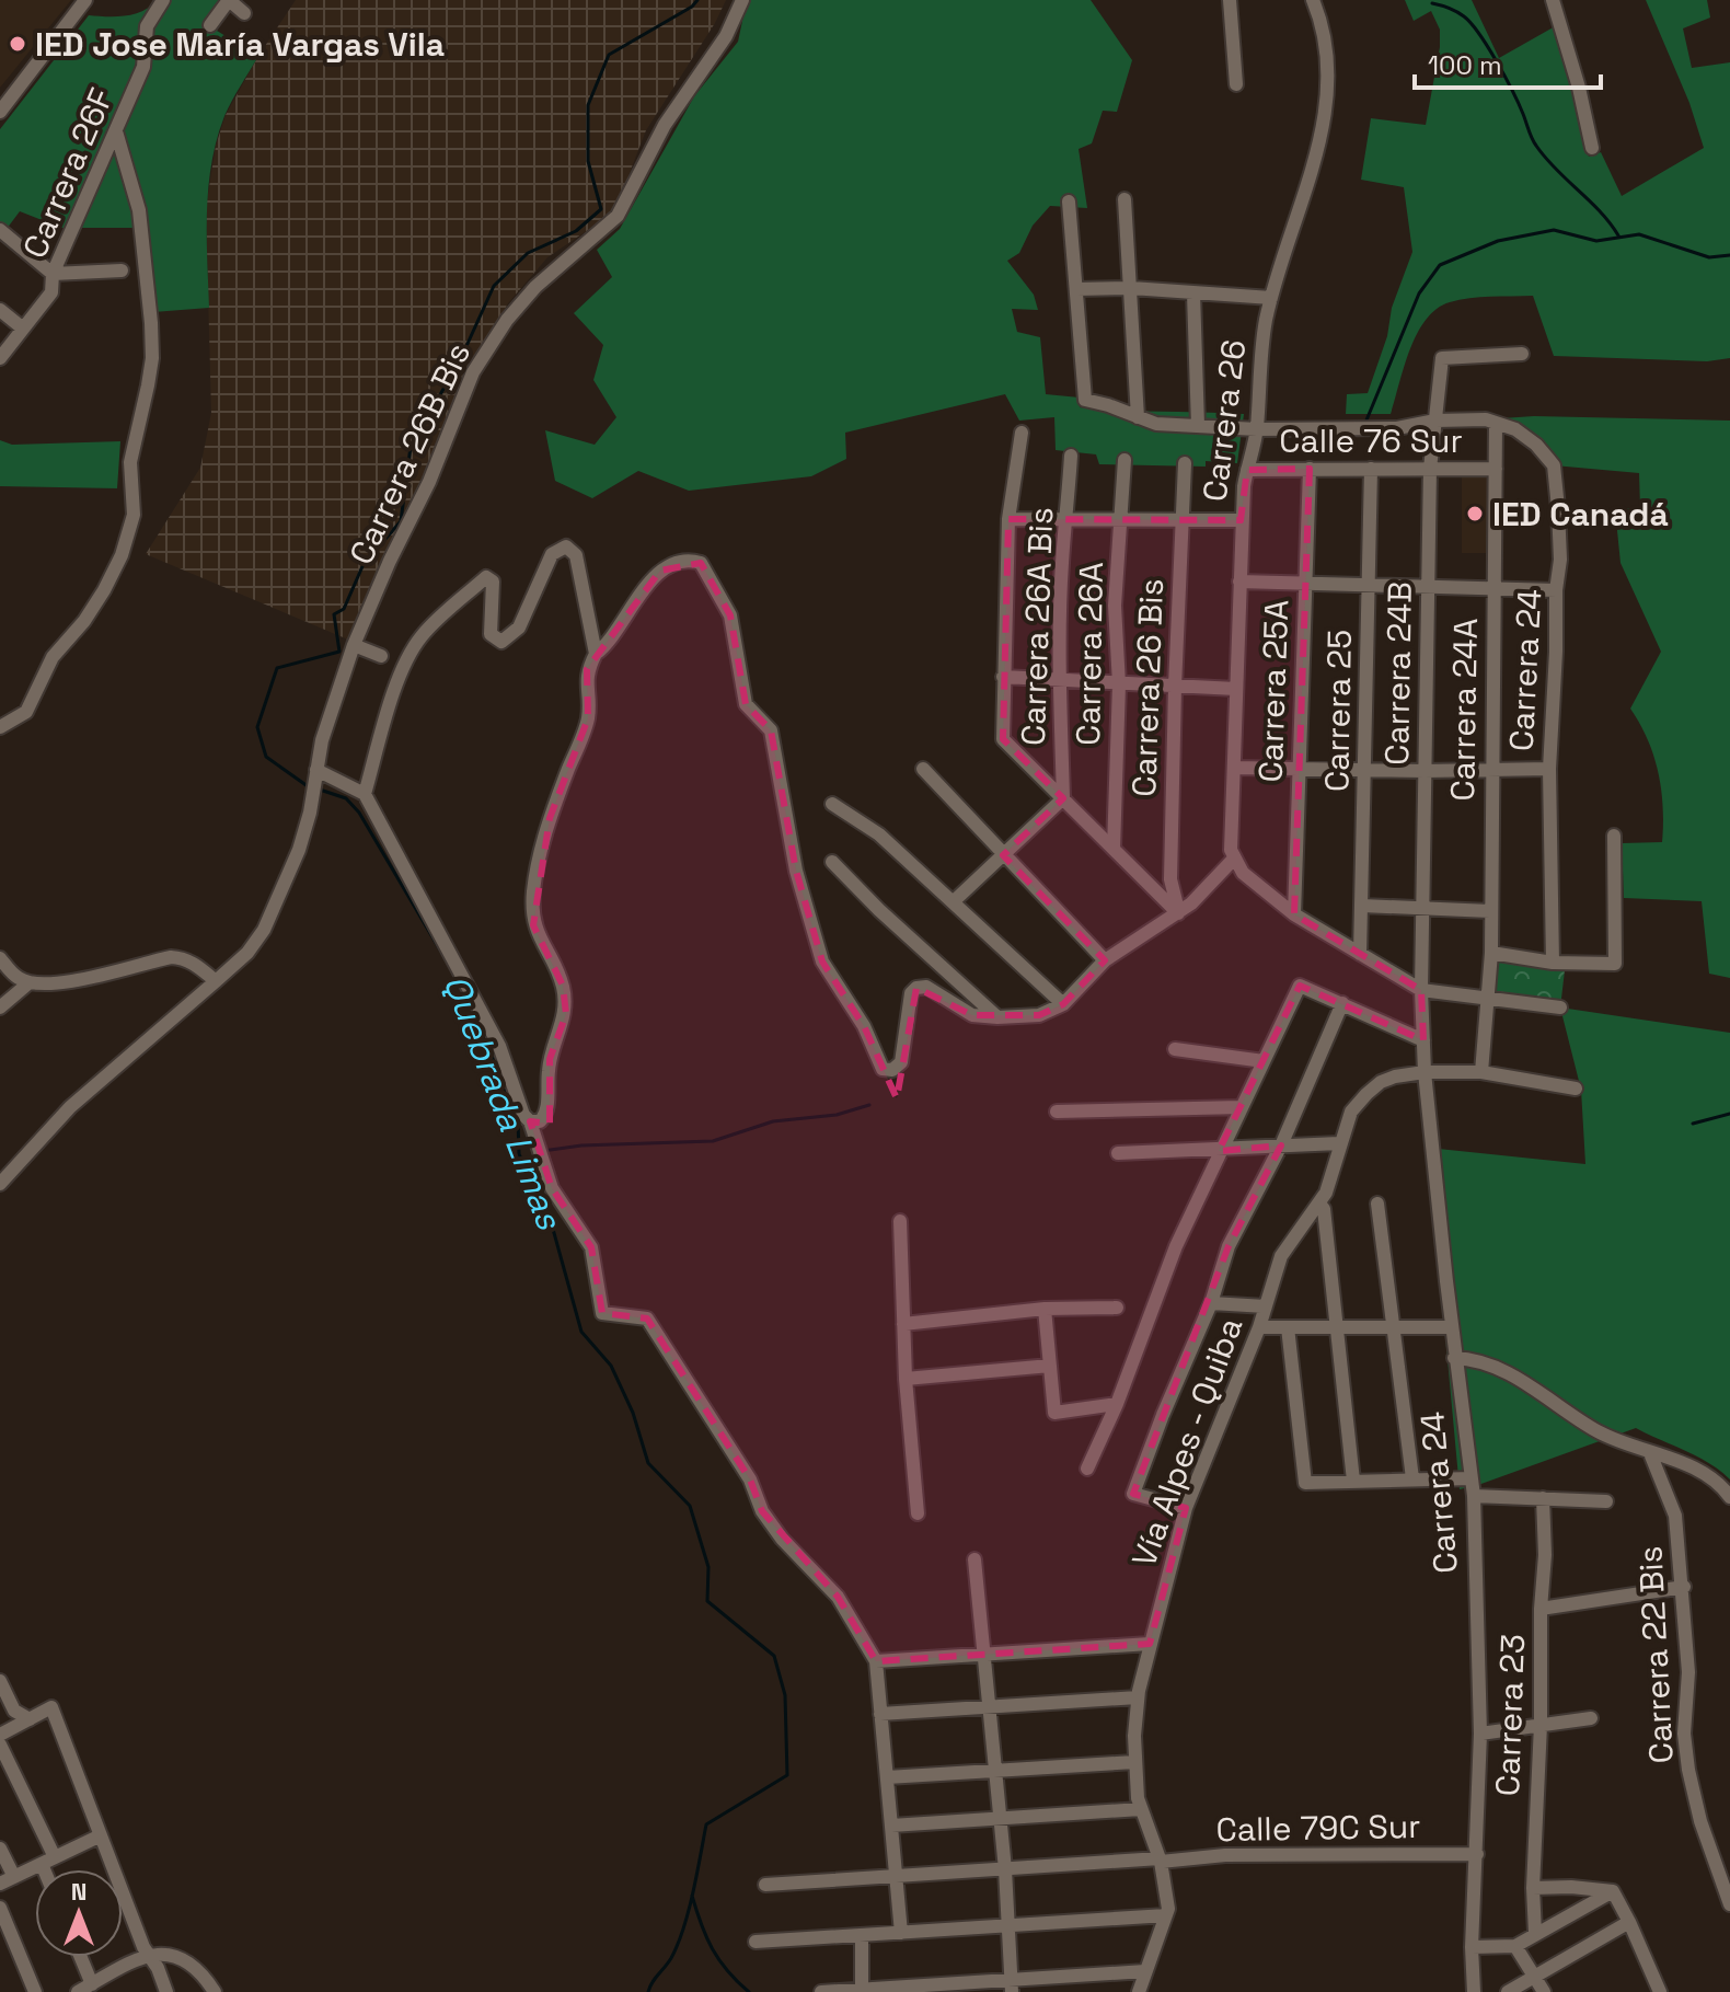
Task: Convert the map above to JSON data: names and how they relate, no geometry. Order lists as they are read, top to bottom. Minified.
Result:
{"streets":{"street":["Carrera 26F","Carrera 26","Calle 76 Sur","Carrera 26B Bis","Carrera 26A Bis","Carrera 26A","Carrera 24","Carrera 24B","Carrera 26 Bis","Carrera 25A","Carrera 24A","Carrera 25","Vía Alpes - Quiba","Carrera 22 Bis","Carrera 23","Calle 79C Sur"]},"crossings":[["Carrera 26","Calle 76 Sur"],["Calle 76 Sur","Carrera 24B"],["Calle 76 Sur","Carrera 25A"],["Calle 76 Sur","Carrera 24A"],["Calle 76 Sur","Carrera 25"],["Carrera 24","Carrera 24B"],["Carrera 24","Carrera 24A"],["Carrera 24","Vía Alpes - Quiba"],["Carrera 24","Calle 79C Sur"],["Carrera 24A","Vía Alpes - Quiba"],["Vía Alpes - Quiba","Calle 79C Sur"]],"water":["Quebrada Limas"],"places":["IED Jose María Vargas Vila","IED Canadá"],"scale_bar":"100 m","north":"top"}
